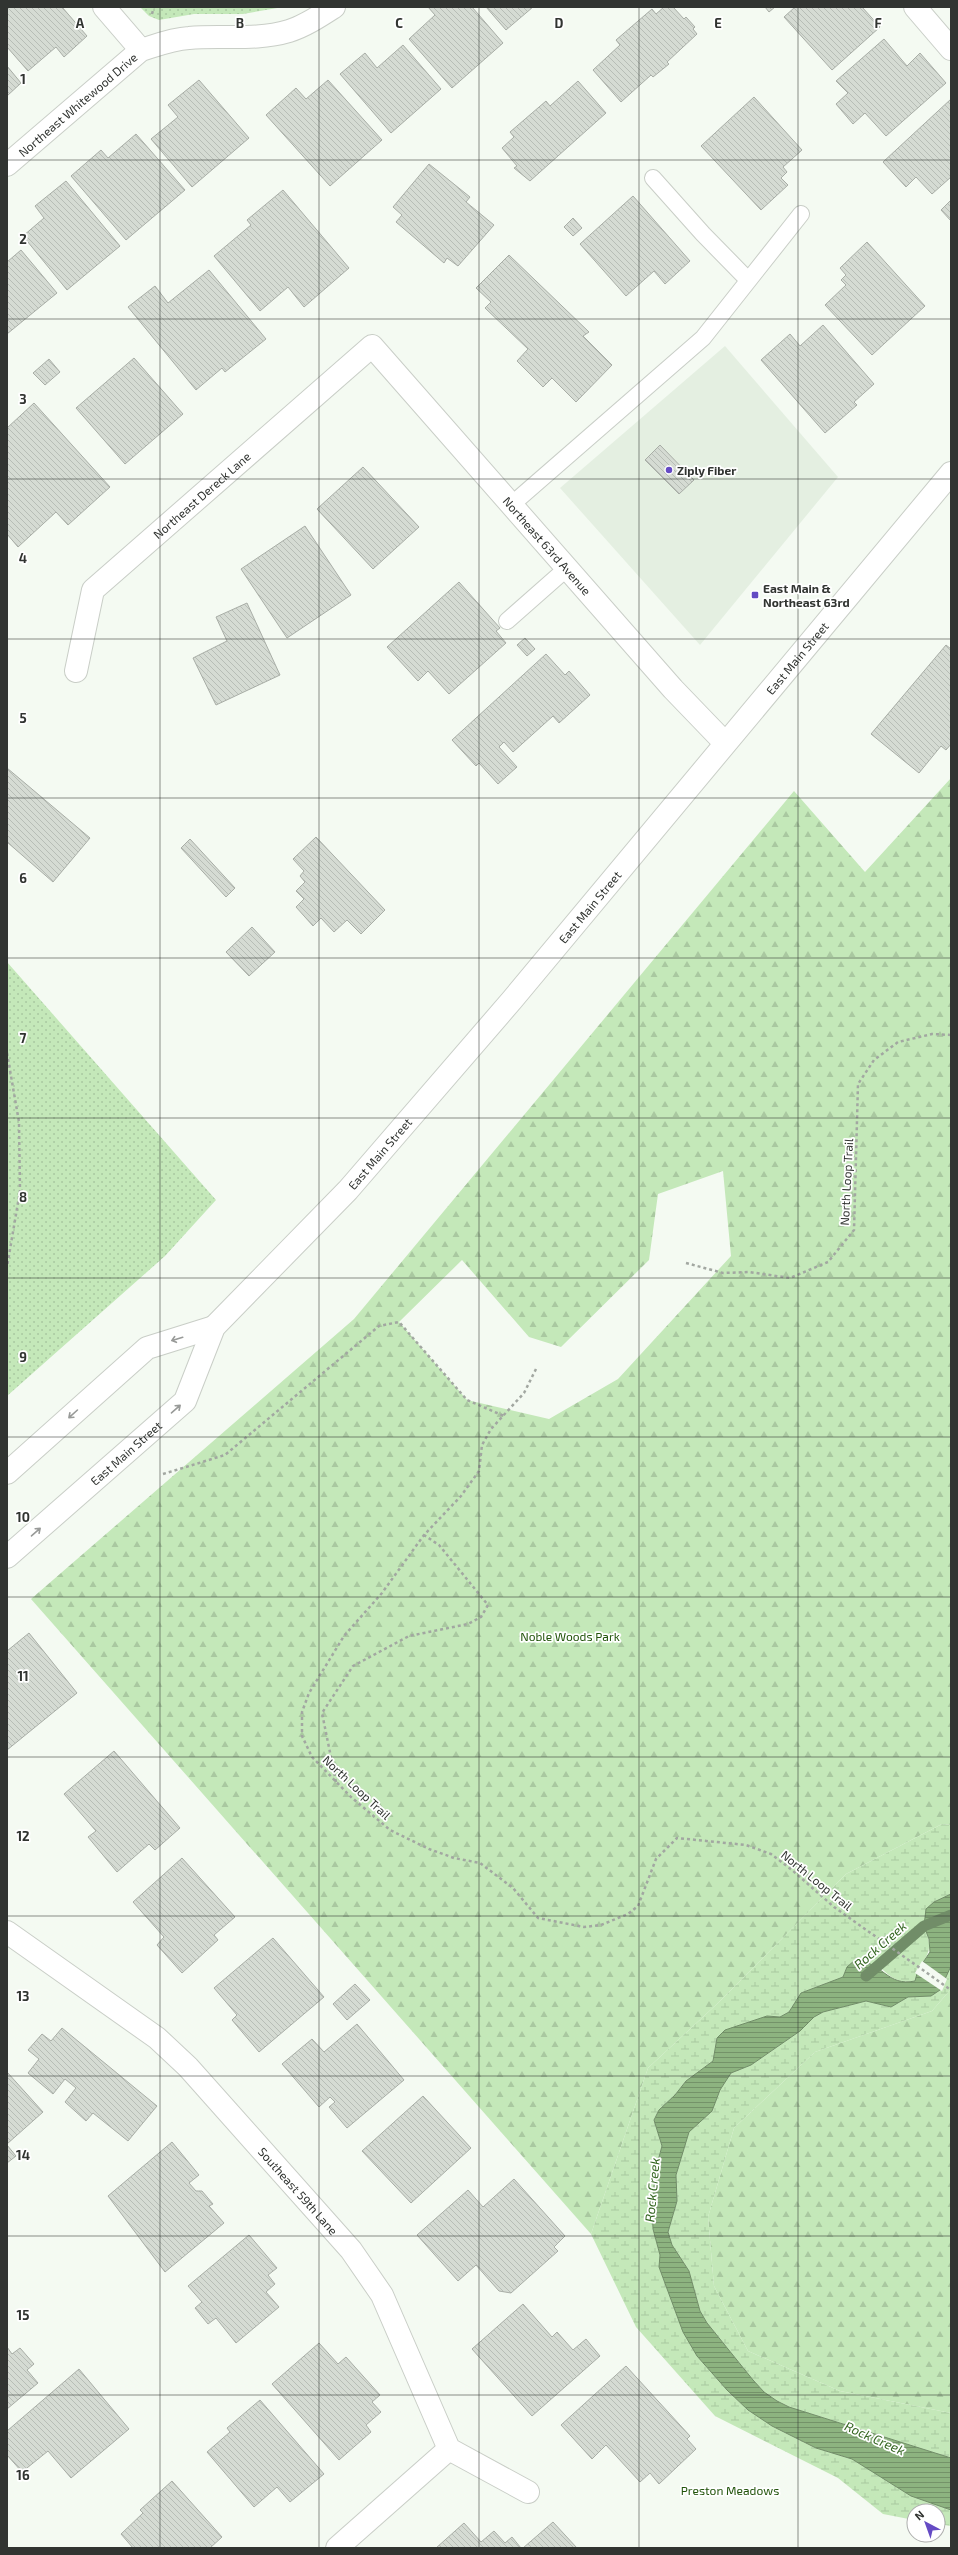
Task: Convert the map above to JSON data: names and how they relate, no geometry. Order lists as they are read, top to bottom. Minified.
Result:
{"streets":{"street":["Northeast Whitewood Drive","Northeast Dereck Lane","Northeast 63rd Avenue","East Main Street","Southeast 59th Lane"],"path":["North Loop Trail"]},"crossings":[["Northeast Dereck Lane","Northeast 63rd Avenue"],["Northeast 63rd Avenue","East Main Street"]],"water":["Rock Creek"],"parks":["Noble Woods Park","Preston Meadows"],"places":{"other":["Ziply Fiber"],"transit":["East Main & Northeast 63rd"]},"north":"top left","grid":{"columns":["A","B","C","D","E","F"],"rows":["1","2","3","4","5","6","7","8","9","10","11","12","13","14","15","16"]}}
